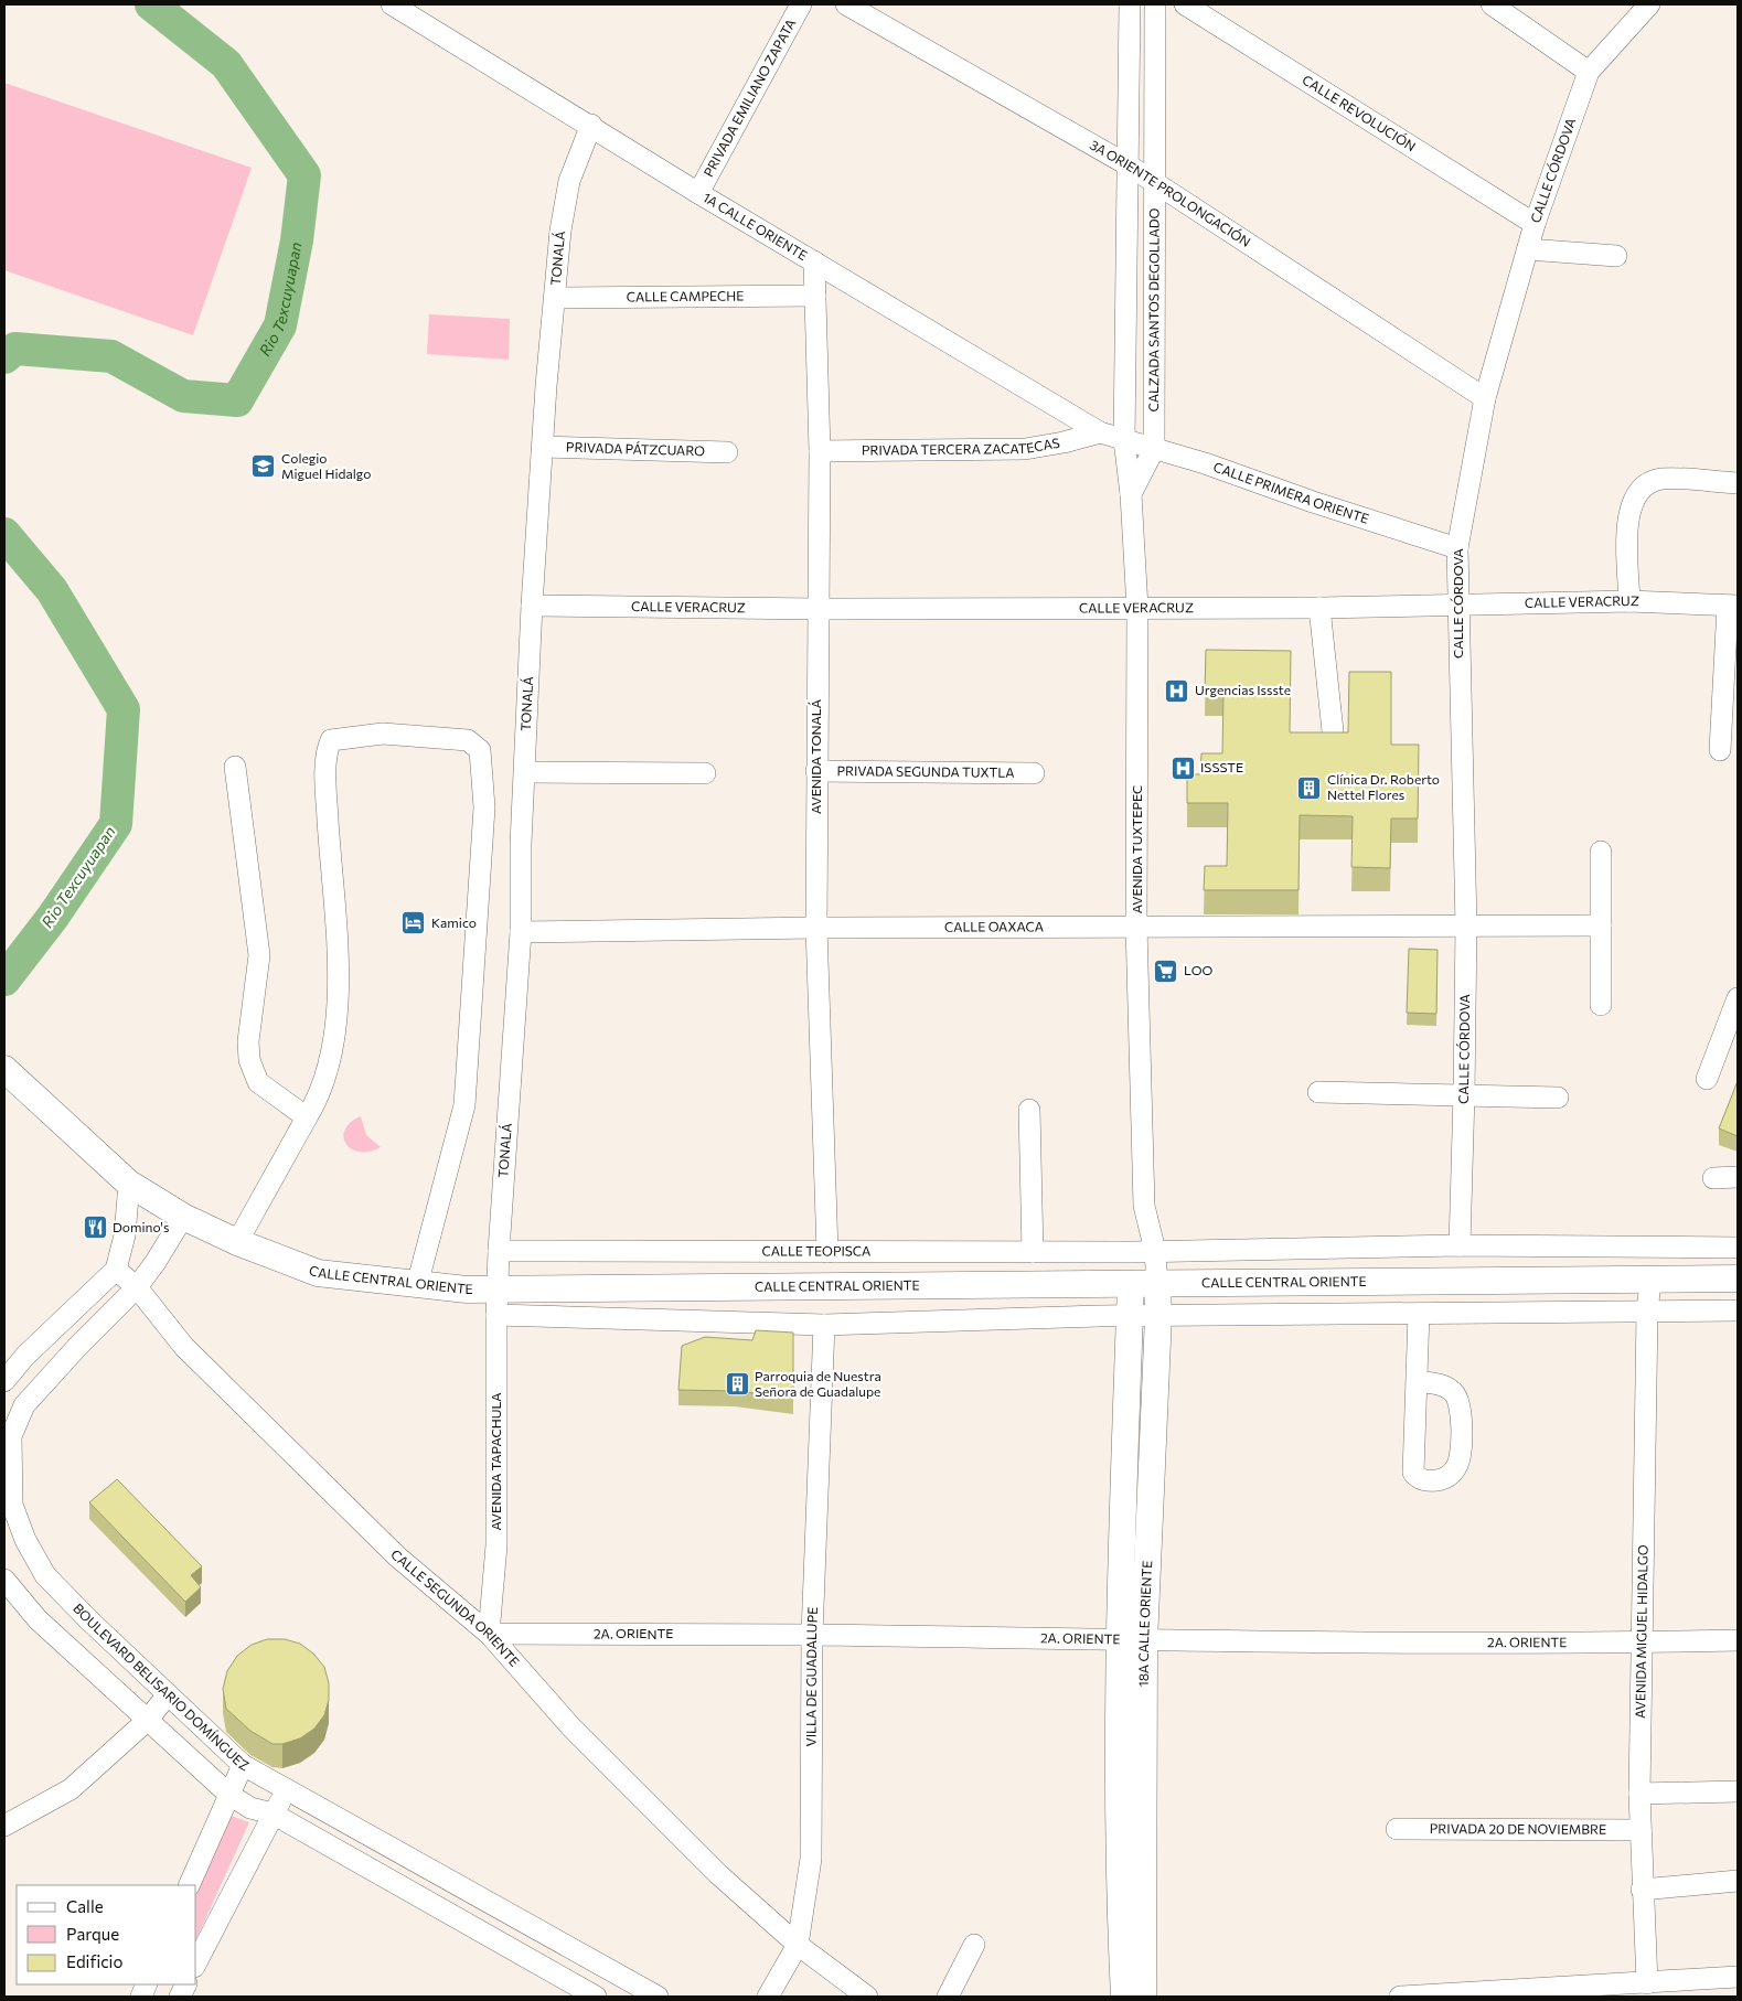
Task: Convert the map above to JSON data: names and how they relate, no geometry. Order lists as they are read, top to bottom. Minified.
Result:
{"streets":{"main road":["CALLE CENTRAL ORIENTE","18A CALLE ORIENTE"],"street":["PRIVADA EMILIANO ZAPATA","CALLE REVOLUCIÓN","CALLE CÓRDOVA","3A ORIENTE PROLONGACIÓN","1A CALLE ORIENTE","TONALÁ","CALLE CAMPECHE","CALZADA SANTOS DEGOLLADO","PRIVADA TERCERA ZACATECAS","PRIVADA PÁTZCUARO","CALLE PRIMERA ORIENTE","CALLE VERACRUZ","AVENIDA TONALÁ","PRIVADA SEGUNDA TUXTLA","AVENIDA TUXTEPEC","CALLE OAXACA","CALLE TEOPISCA","AVENIDA TAPACHULA","CALLE SEGUNDA ORIENTE","AVENIDA MIGUEL HIDALGO","2A. ORIENTE","VILLA DE GUADALUPE","BOULEVARD BELISARIO DOMÍNGUEZ","PRIVADA 20 DE NOVIEMBRE"]},"crossings":[["PRIVADA EMILIANO ZAPATA","1A CALLE ORIENTE"],["CALLE REVOLUCIÓN","CALLE CÓRDOVA"],["CALLE CÓRDOVA","3A ORIENTE PROLONGACIÓN"],["CALLE CÓRDOVA","CALLE PRIMERA ORIENTE"],["CALLE CÓRDOVA","CALLE VERACRUZ"],["CALLE CÓRDOVA","CALLE OAXACA"],["CALLE CÓRDOVA","CALLE TEOPISCA"],["3A ORIENTE PROLONGACIÓN","CALZADA SANTOS DEGOLLADO"],["1A CALLE ORIENTE","TONALÁ"],["1A CALLE ORIENTE","CALZADA SANTOS DEGOLLADO"],["1A CALLE ORIENTE","PRIVADA TERCERA ZACATECAS"],["1A CALLE ORIENTE","CALLE PRIMERA ORIENTE"],["1A CALLE ORIENTE","AVENIDA TONALÁ"],["1A CALLE ORIENTE","AVENIDA TUXTEPEC"],["TONALÁ","CALLE CAMPECHE"],["TONALÁ","PRIVADA PÁTZCUARO"],["TONALÁ","CALLE VERACRUZ"],["TONALÁ","CALLE OAXACA"],["TONALÁ","CALLE TEOPISCA"],["TONALÁ","CALLE CENTRAL ORIENTE"],["TONALÁ","AVENIDA TAPACHULA"],["CALLE CAMPECHE","AVENIDA TONALÁ"],["CALZADA SANTOS DEGOLLADO","CALLE PRIMERA ORIENTE"],["CALZADA SANTOS DEGOLLADO","AVENIDA TUXTEPEC"],["PRIVADA TERCERA ZACATECAS","AVENIDA TONALÁ"],["CALLE PRIMERA ORIENTE","AVENIDA TUXTEPEC"],["CALLE VERACRUZ","AVENIDA TONALÁ"],["CALLE VERACRUZ","AVENIDA TUXTEPEC"],["AVENIDA TONALÁ","PRIVADA SEGUNDA TUXTLA"],["AVENIDA TONALÁ","CALLE OAXACA"],["AVENIDA TONALÁ","CALLE TEOPISCA"],["AVENIDA TUXTEPEC","CALLE OAXACA"],["AVENIDA TUXTEPEC","CALLE TEOPISCA"],["AVENIDA TUXTEPEC","18A CALLE ORIENTE"],["CALLE TEOPISCA","18A CALLE ORIENTE"],["CALLE CENTRAL ORIENTE","AVENIDA TAPACHULA"],["CALLE CENTRAL ORIENTE","18A CALLE ORIENTE"],["CALLE CENTRAL ORIENTE","AVENIDA MIGUEL HIDALGO"],["CALLE CENTRAL ORIENTE","BOULEVARD BELISARIO DOMÍNGUEZ"],["AVENIDA TAPACHULA","CALLE SEGUNDA ORIENTE"],["AVENIDA TAPACHULA","2A. ORIENTE"],["CALLE SEGUNDA ORIENTE","2A. ORIENTE"],["CALLE SEGUNDA ORIENTE","VILLA DE GUADALUPE"],["CALLE SEGUNDA ORIENTE","BOULEVARD BELISARIO DOMÍNGUEZ"],["18A CALLE ORIENTE","2A. ORIENTE"],["AVENIDA MIGUEL HIDALGO","2A. ORIENTE"],["AVENIDA MIGUEL HIDALGO","PRIVADA 20 DE NOVIEMBRE"],["2A. ORIENTE","VILLA DE GUADALUPE"]],"water":["Rio Texcuyuapan"],"places":{"school or university":["Colegio Miguel Hidalgo"],"hospital":["Urgencias Issste","ISSSTE"],"building":["Clínica Dr. Roberto Nettel Flores","Parroquia de Nuestra Señora de Guadalupe"],"hotel":["Kamico"],"supermarket":["LOO"],"restaurant":["Domino's"]},"legend":["Calle","Parque","Edificio"]}
